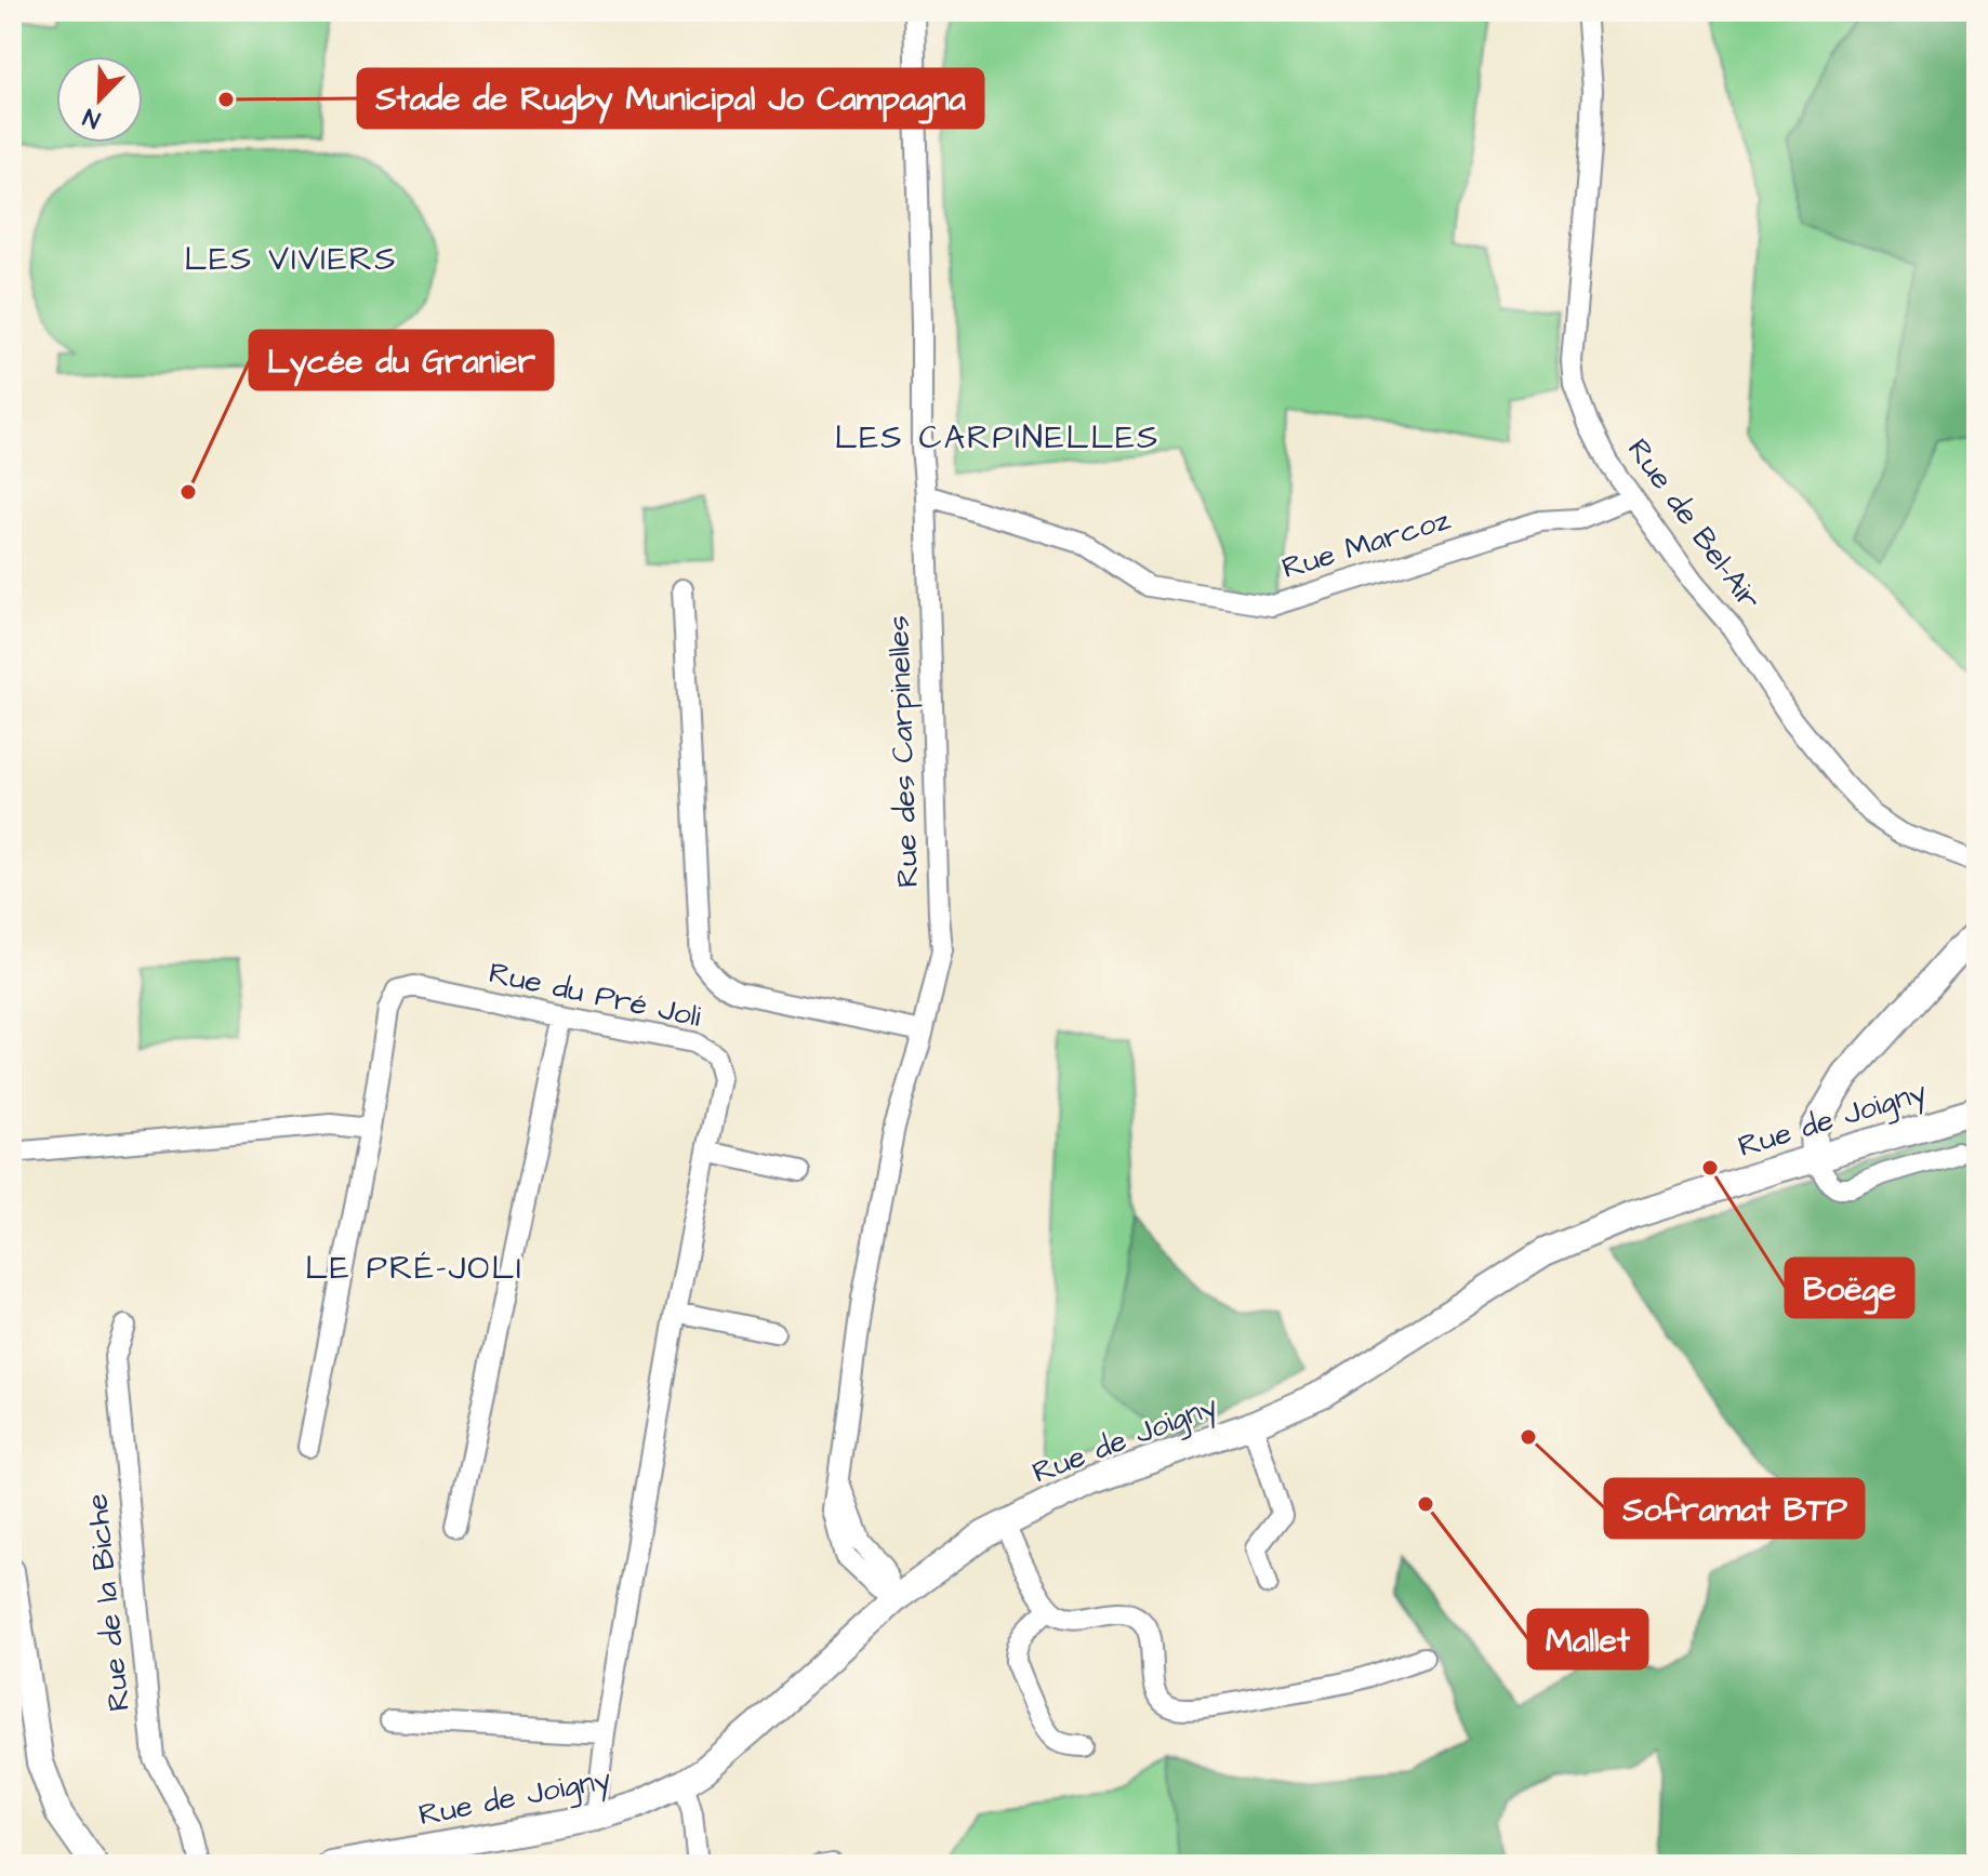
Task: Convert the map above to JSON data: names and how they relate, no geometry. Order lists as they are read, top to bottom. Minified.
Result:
{"streets":{"main road":["Rue de Joigny"],"street":["Rue de Bel-Air","Rue Marcoz","Rue des Carpinelles","Rue du Pré Joli","Rue de la Biche"]},"crossings":[["Rue de Bel-Air","Rue Marcoz"],["Rue Marcoz","Rue des Carpinelles"],["Rue des Carpinelles","Rue de Joigny"],["Rue du Pré Joli","Rue de Joigny"]],"districts":["LES VIVIERS","LES CARPINELLES","LE PRÉ-JOLI"],"places":["Stade de Rugby Municipal Jo Campagna","Lycée du Granier","Boëge","Soframat BTP","Mallet"],"north":"bottom left"}
